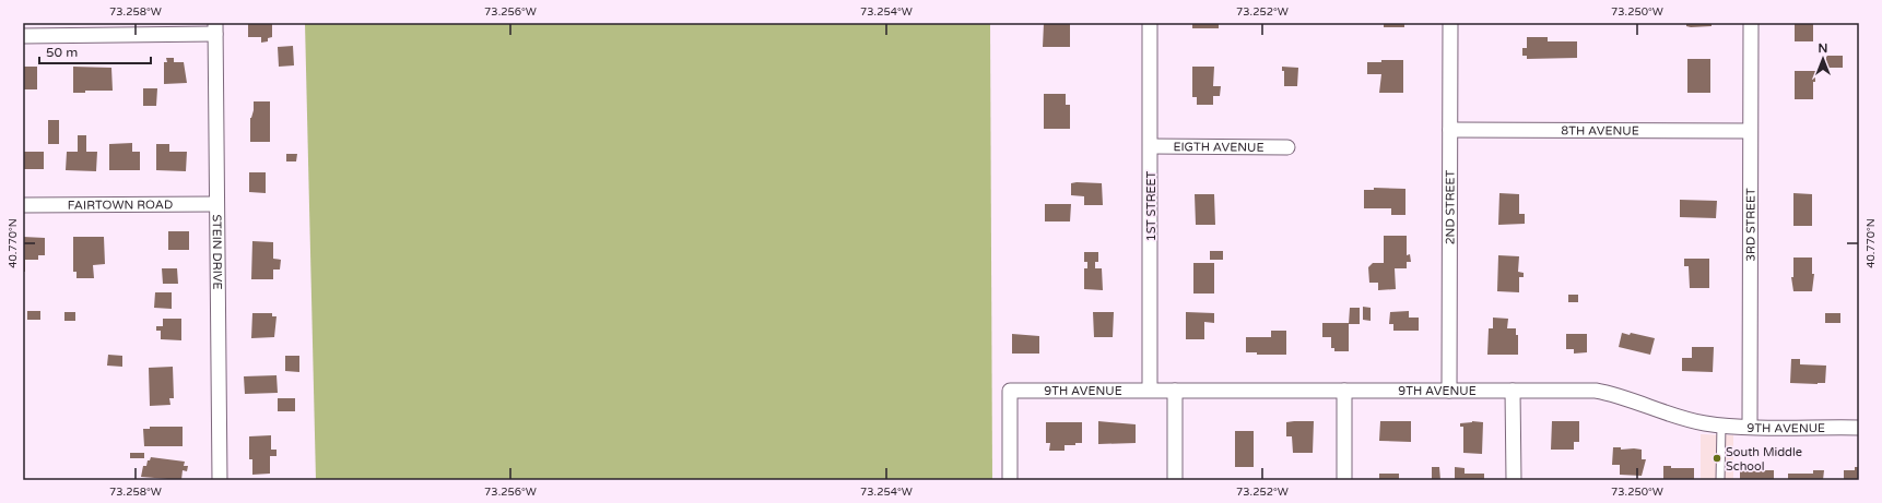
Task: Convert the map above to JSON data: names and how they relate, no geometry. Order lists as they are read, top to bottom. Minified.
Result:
{"streets":{"street":["8TH AVENUE","EIGTH AVENUE","FAIRTOWN ROAD","1ST STREET","2ND STREET","3RD STREET","STEIN DRIVE","9TH AVENUE"]},"crossings":[["8TH AVENUE","2ND STREET"],["8TH AVENUE","3RD STREET"],["EIGTH AVENUE","1ST STREET"],["FAIRTOWN ROAD","STEIN DRIVE"],["1ST STREET","9TH AVENUE"],["2ND STREET","9TH AVENUE"],["3RD STREET","9TH AVENUE"]],"places":["South Middle School"],"scale_bar":"50 m","north":"top","coordinates":["73.258°W","73.256°W","73.254°W","73.252°W","73.250°W","40.770°N"]}
